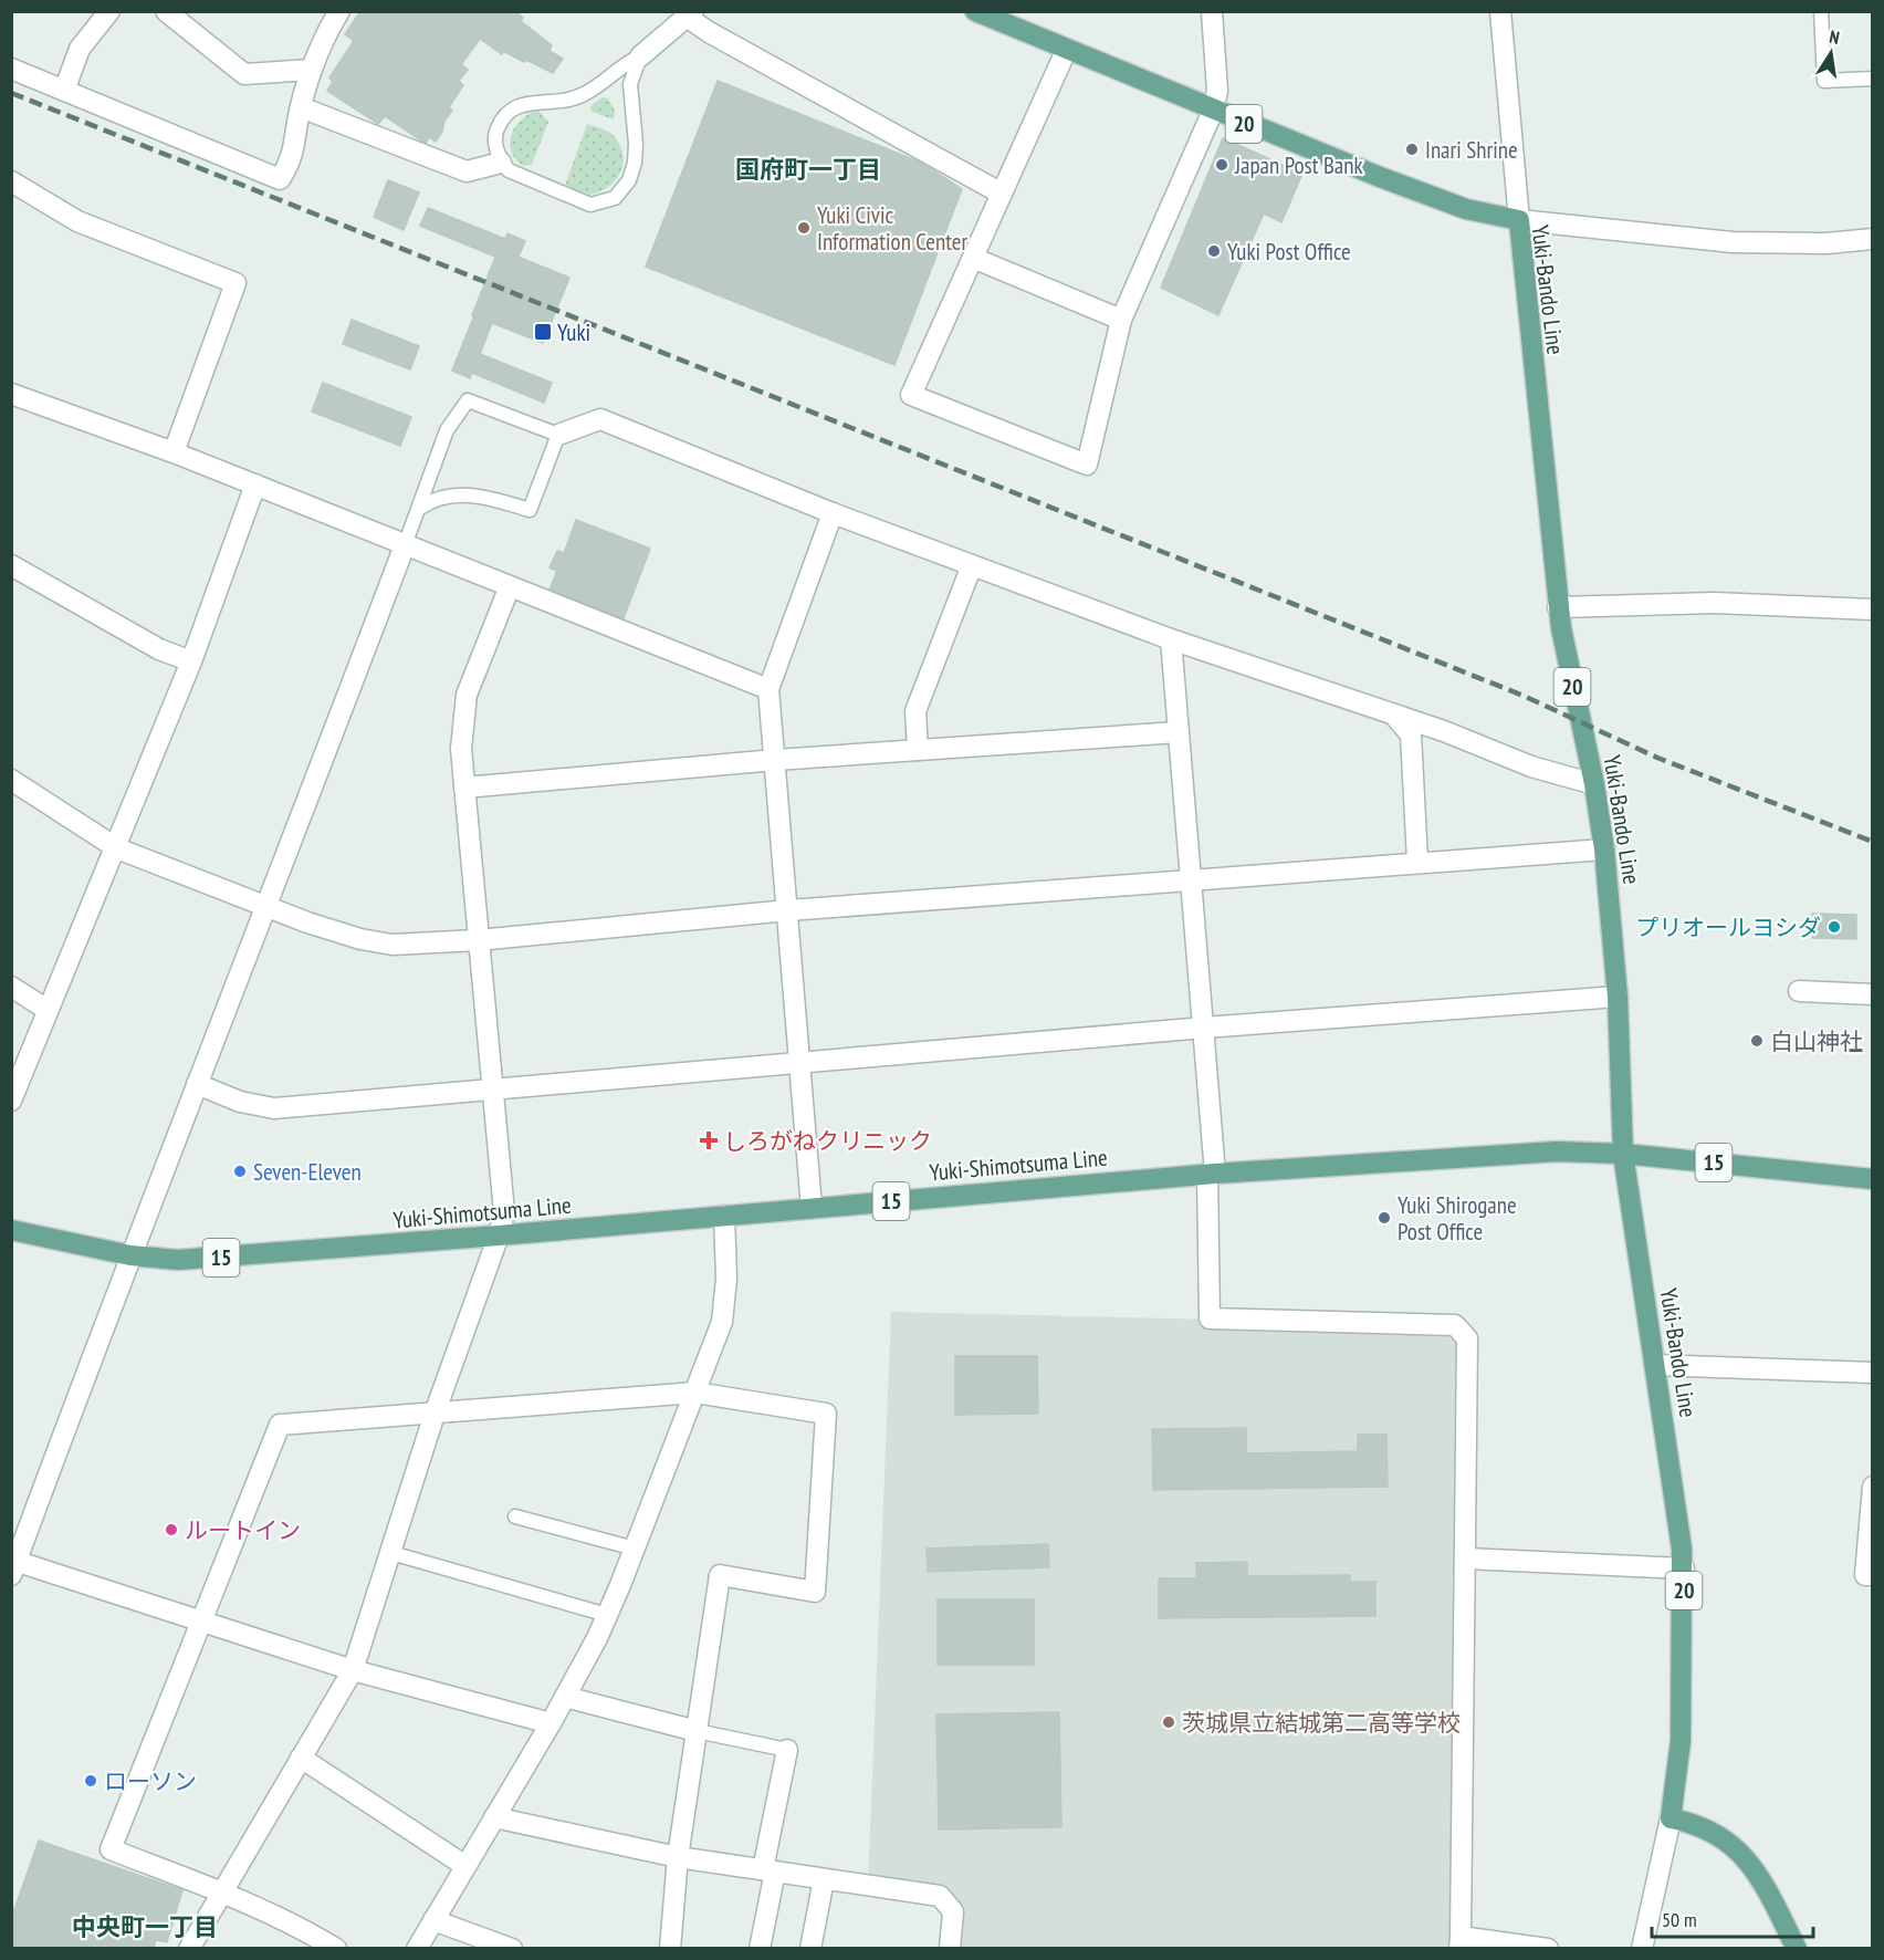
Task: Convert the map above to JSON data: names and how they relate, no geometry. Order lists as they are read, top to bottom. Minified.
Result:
{"streets":{"main road":["20","Yuki-Bando Line","15","Yuki-Shimotsuma Line"]},"crossings":[["Yuki-Bando Line","Yuki-Shimotsuma Line"]],"districts":["国府町一丁目","中央町一丁目"],"places":{"other":["Inari Shrine","Japan Post Bank","Yuki Civic Information Center","Yuki Post Office","プリオールヨシダ","白山神社","Seven-Eleven","Yuki Shirogane Post Office","ルートイン","茨城県立結城第二高等学校","ローソン"],"transit":["Yuki"],"health":["しろがねクリニック"]},"scale_bar":"50 m","north":"top"}
